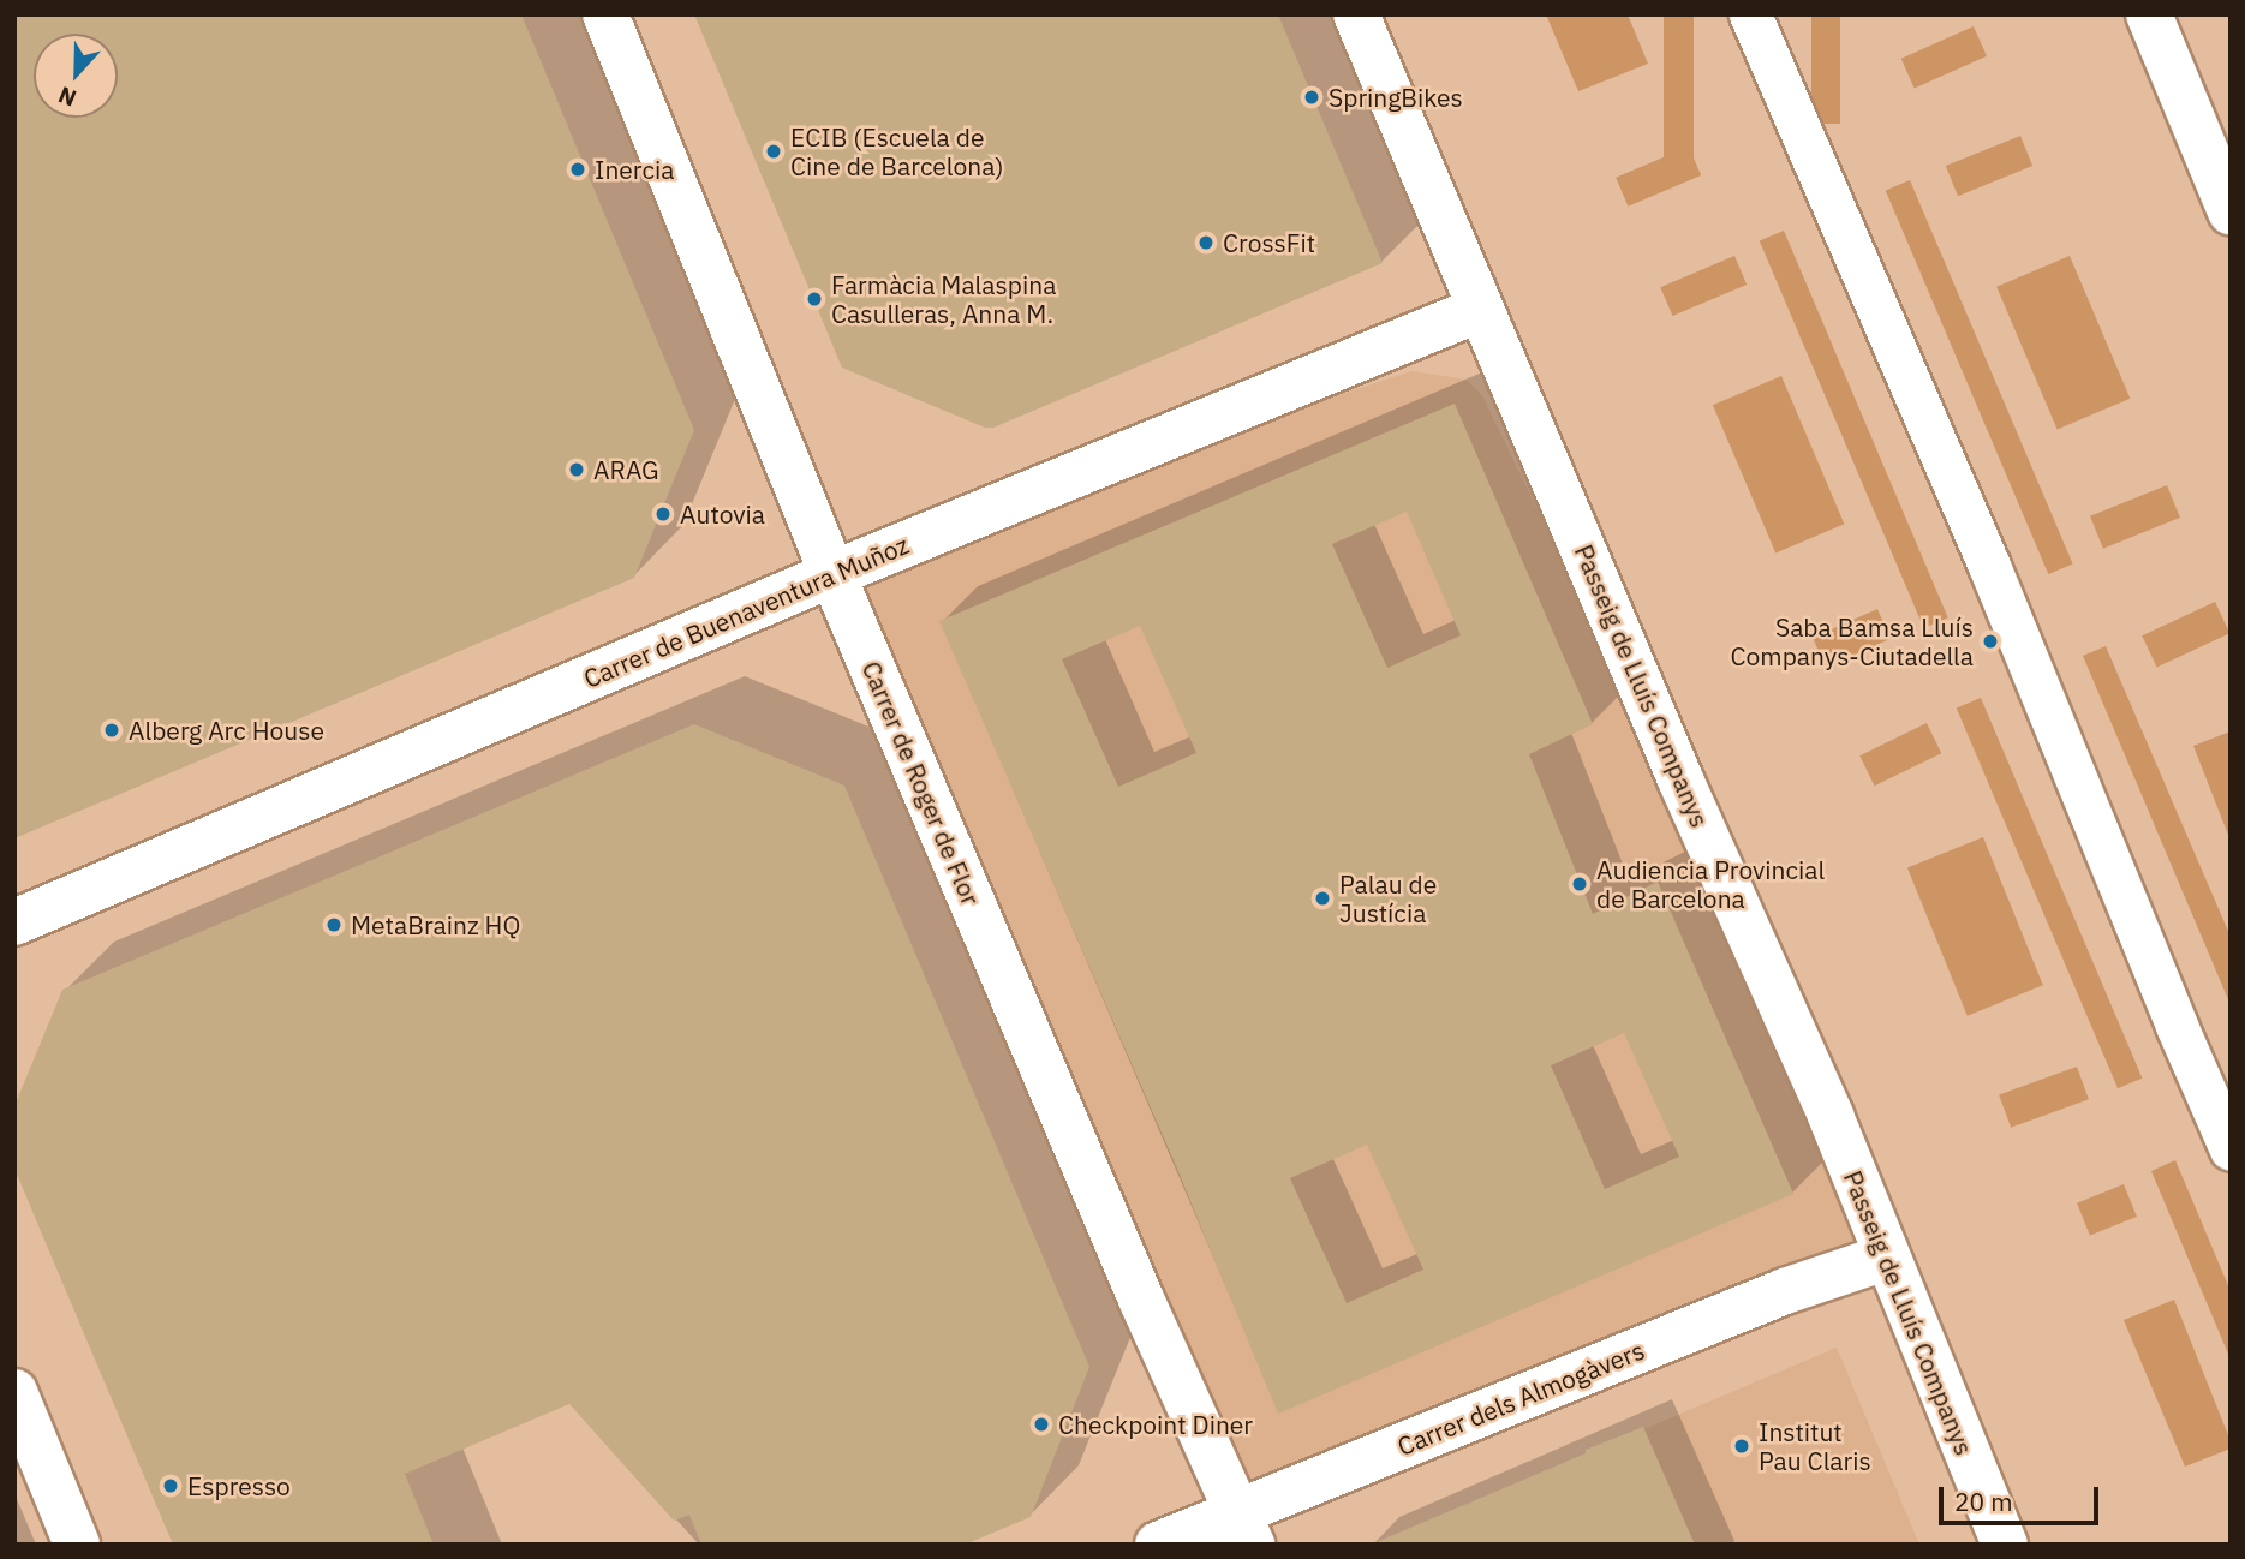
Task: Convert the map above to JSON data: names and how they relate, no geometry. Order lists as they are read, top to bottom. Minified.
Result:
{"streets":{"street":["Carrer de Buenaventura Muñoz","Passeig de Lluís Companys","Carrer de Roger de Flor","Carrer dels Almogàvers"]},"crossings":[["Carrer de Buenaventura Muñoz","Passeig de Lluís Companys"],["Carrer de Buenaventura Muñoz","Carrer de Roger de Flor"],["Passeig de Lluís Companys","Carrer dels Almogàvers"],["Carrer de Roger de Flor","Carrer dels Almogàvers"]],"places":["SpringBikes","ECIB (Escuela de Cine de Barcelona)","Inercia","CrossFit","Farmàcia Malaspina Casulleras, Anna M.","ARAG","Autovia","Saba Bamsa Lluís Companys-Ciutadella","Alberg Arc House","Audiencia Provincial de Barcelona","Palau de Justícia","MetaBrainz HQ","Checkpoint Diner","Institut Pau Claris","Espresso"],"scale_bar":"20 m","north":"bottom"}
